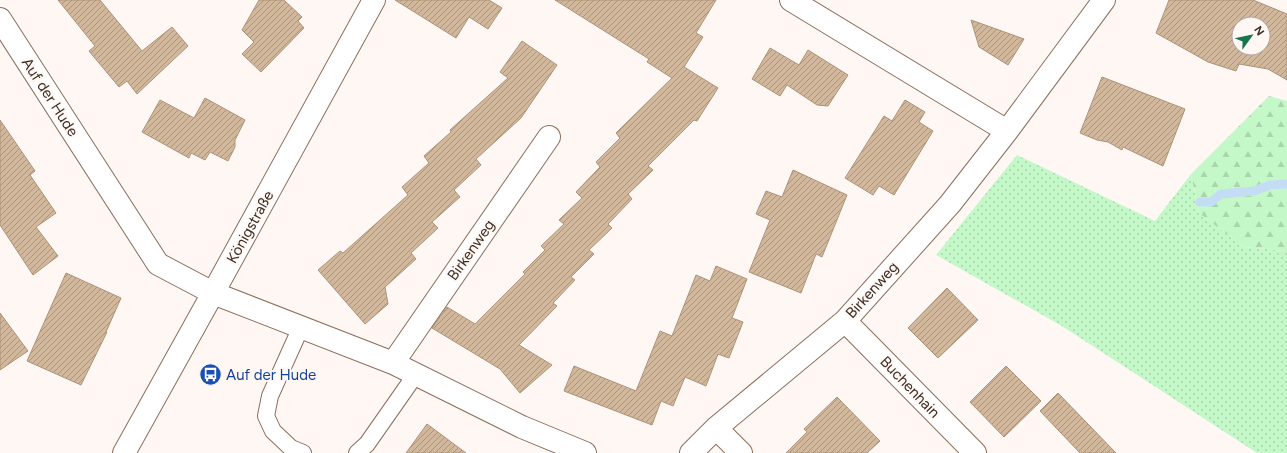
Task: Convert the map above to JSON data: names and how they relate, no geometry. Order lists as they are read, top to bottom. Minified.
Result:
{"streets":{"street":["Auf der Hude","Königstraße","Birkenweg","Buchenhain"]},"crossings":[["Auf der Hude","Königstraße"],["Birkenweg","Buchenhain"]],"places":{"bus stop":["Auf der Hude"]},"north":"top right"}
